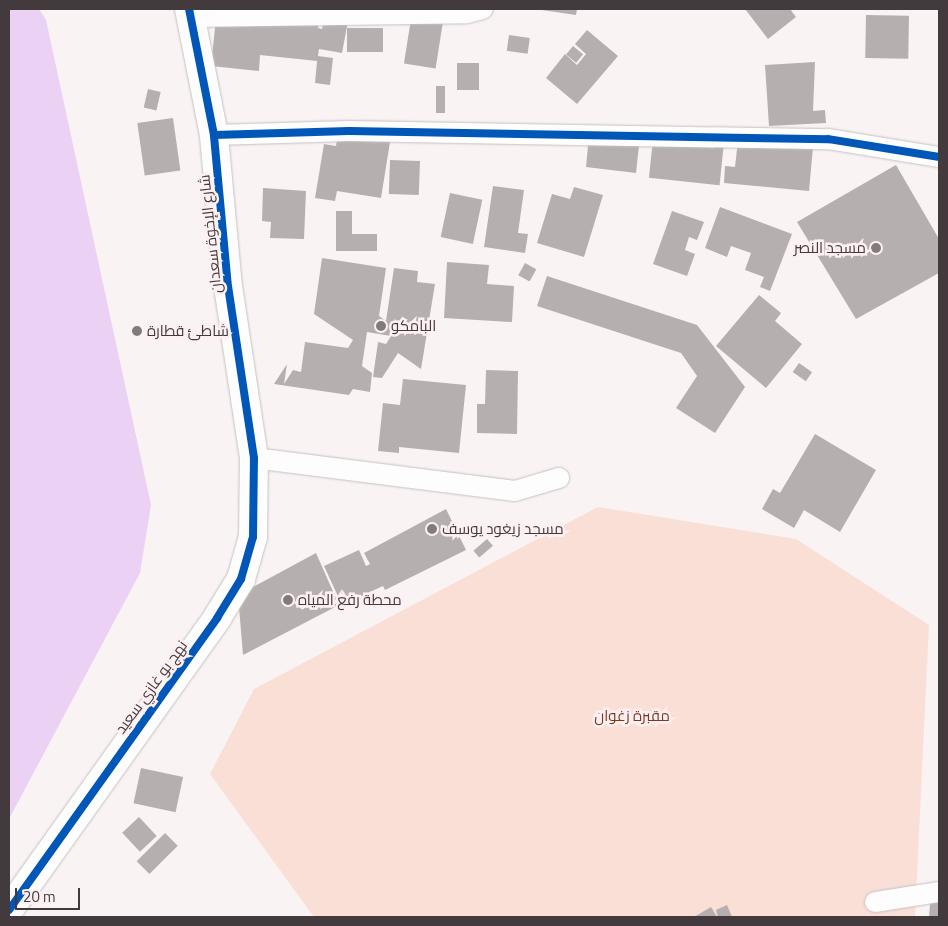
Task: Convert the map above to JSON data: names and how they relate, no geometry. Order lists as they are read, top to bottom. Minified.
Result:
{"streets":{"street":["شارع الإخوة سعدان","نهج بو غازي سعيد"]},"crossings":[["شارع الإخوة سعدان","نهج بو غازي سعيد"]],"parks":["مقبرة زغوان"],"places":["مسجد النصر","البامكو","شاطئ قطارة","مسجد زيغود يوسف","محطة رفع المياه"],"scale_bar":"20 m"}
